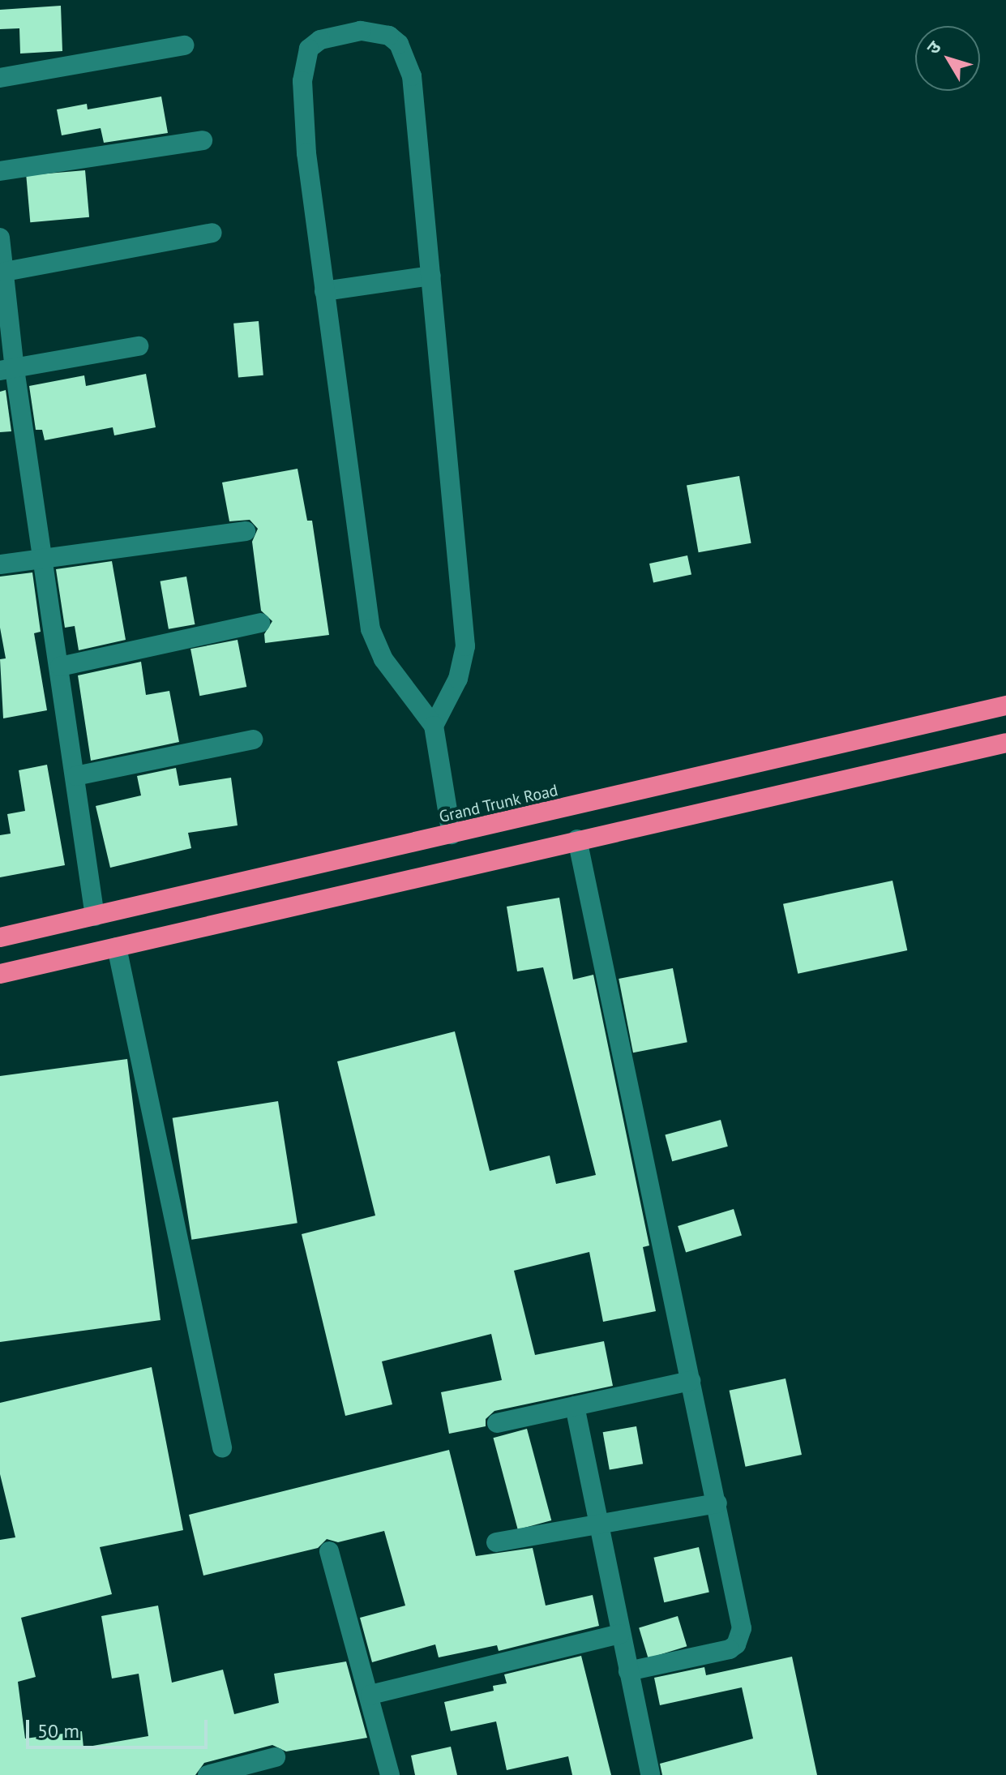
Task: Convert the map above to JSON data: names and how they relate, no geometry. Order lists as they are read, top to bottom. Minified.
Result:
{"streets":{"highway":["Grand Trunk Road"]},"scale_bar":"50 m","north":"top left"}
